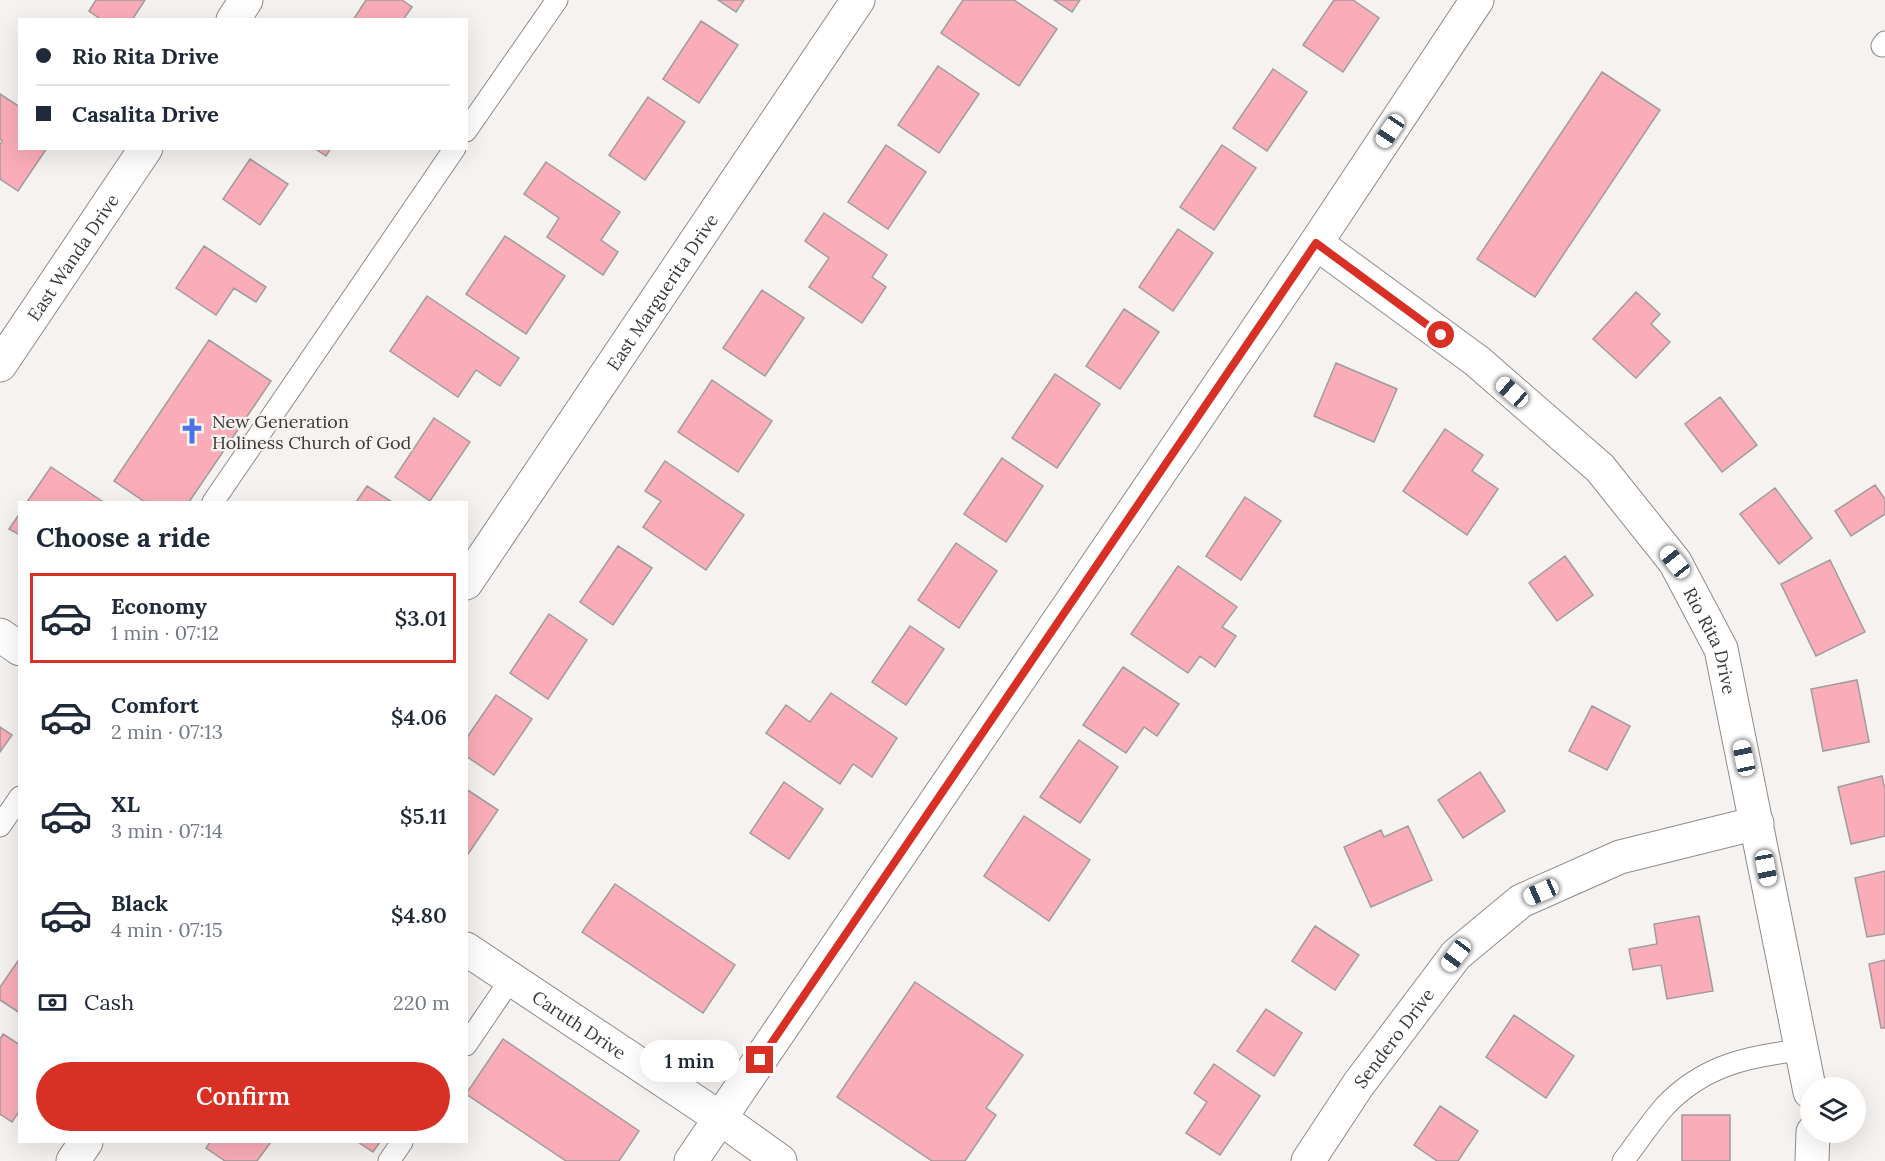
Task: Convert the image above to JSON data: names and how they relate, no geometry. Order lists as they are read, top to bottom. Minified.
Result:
{"streets":{"street":["East Wanda Drive","East Marguerita Drive","Rio Rita Drive","Caruth Drive","Sendero Drive"]},"crossings":[["Rio Rita Drive","Sendero Drive"]],"places":{"church":["New Generation Holiness Church of God"]},"page":{"banner":["Rio Rita Drive","Casalita Drive"],"heading":"Choose a ride","list":[{"name":"Economy","note":"1 min · 07:12","value":"$3.01"},{"name":"Comfort","note":"2 min · 07:13","value":"$4.06"},{"name":"XL","note":"3 min · 07:14","value":"$5.11"},{"name":"Black","note":"4 min · 07:15","value":"$4.80"}],"pay":["Cash","220 m"],"bubble":"1 min","buttons":"Confirm"}}
